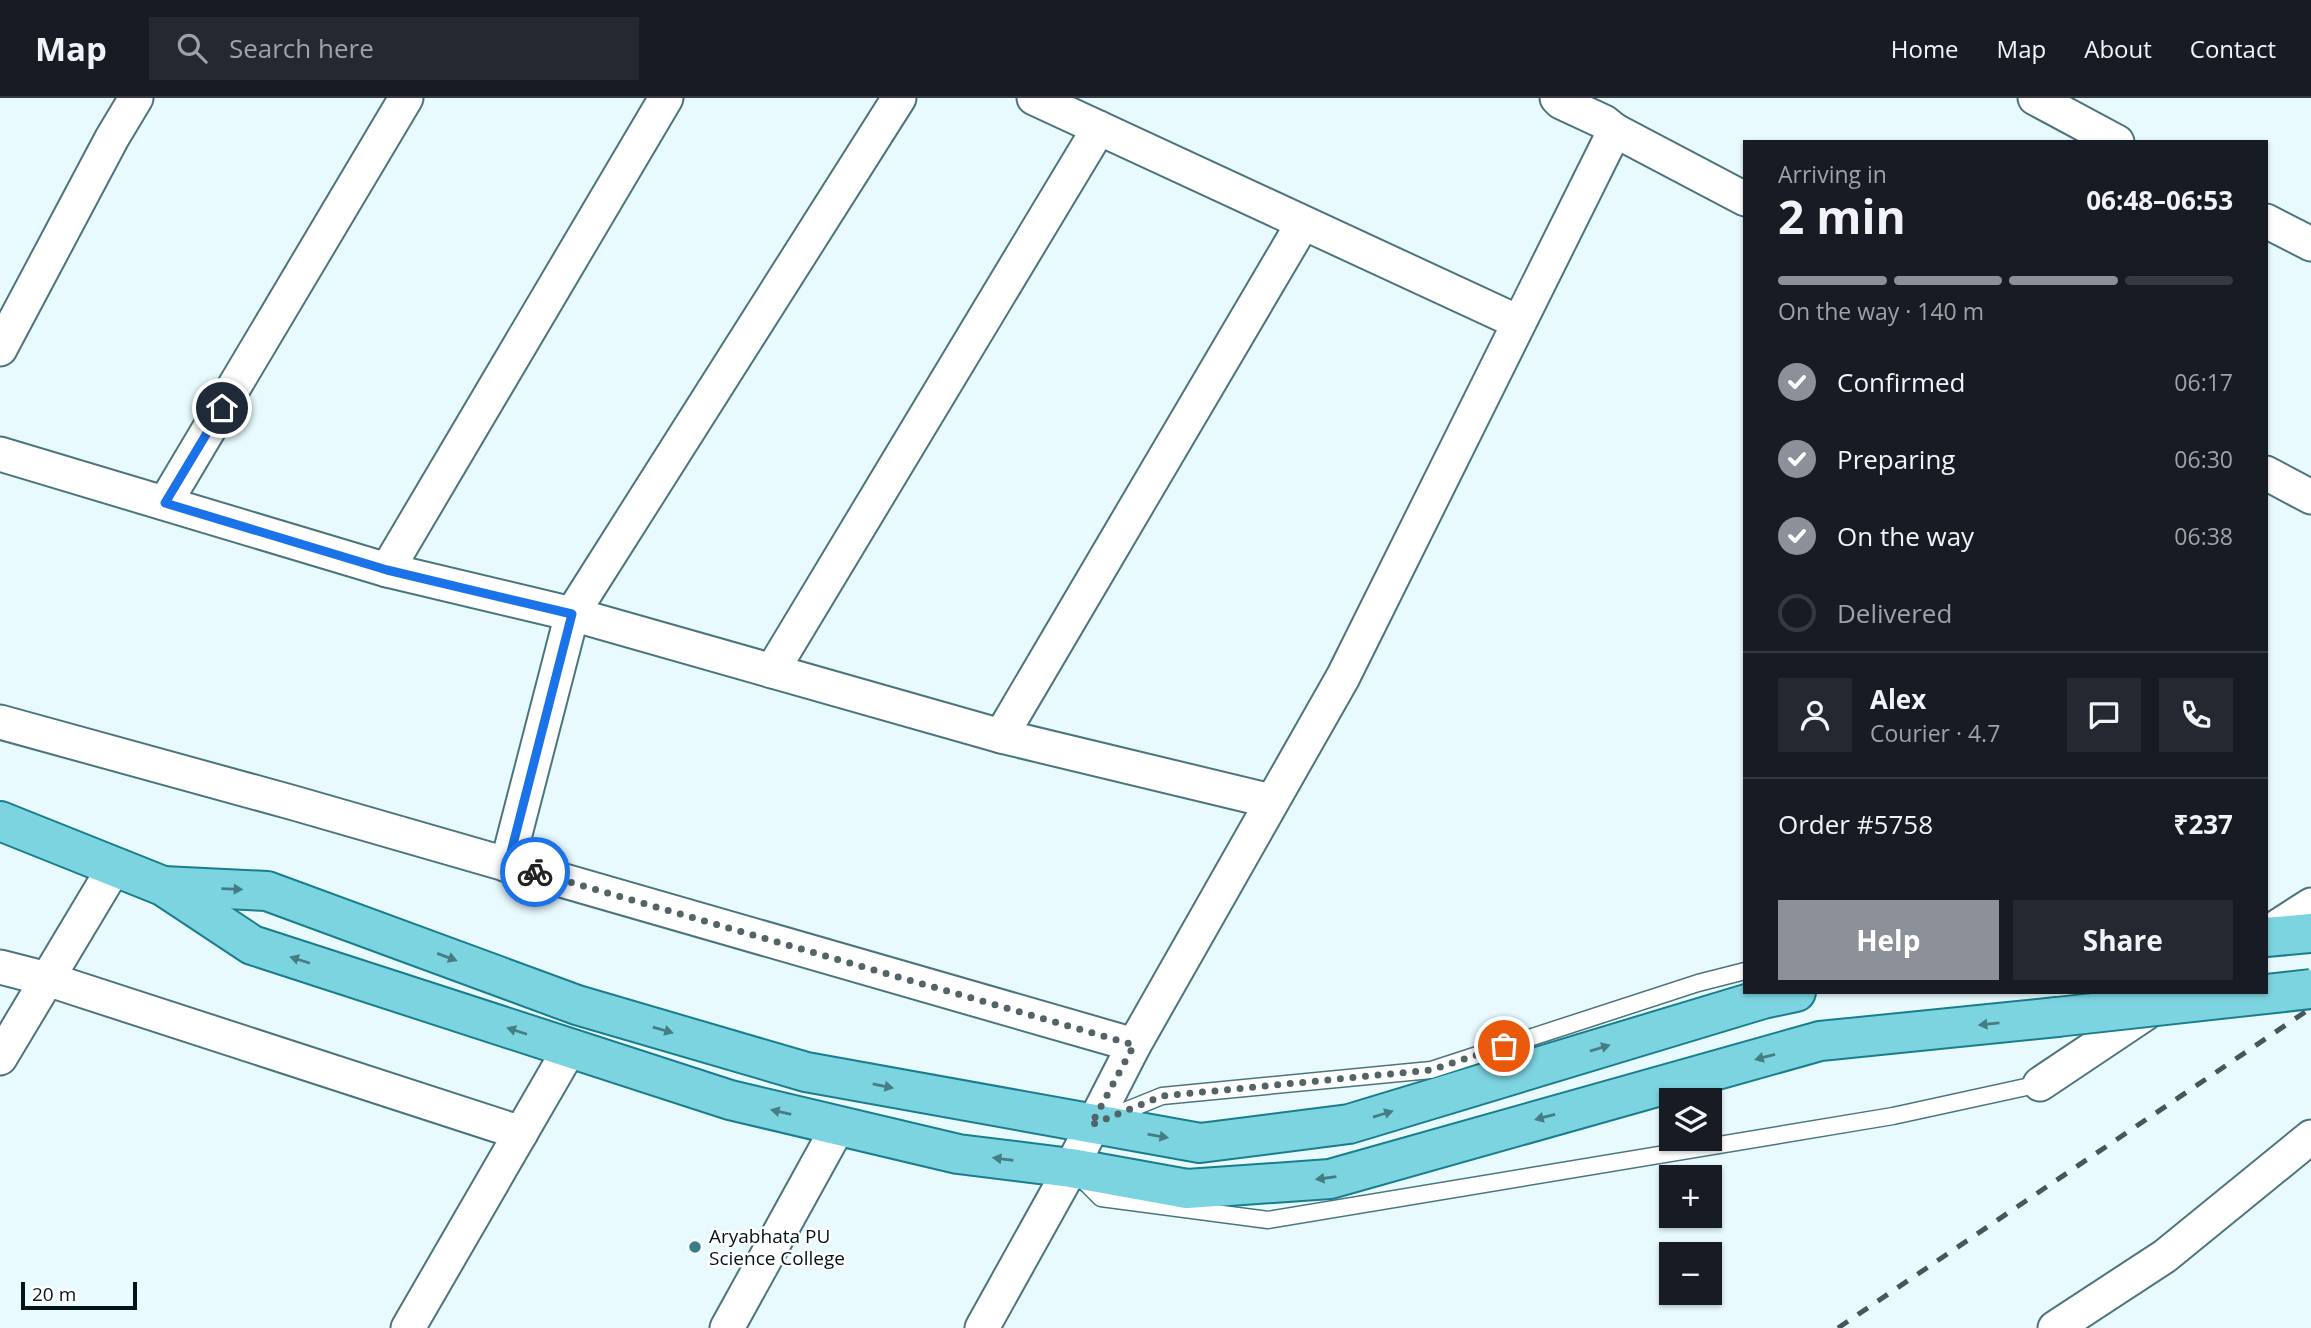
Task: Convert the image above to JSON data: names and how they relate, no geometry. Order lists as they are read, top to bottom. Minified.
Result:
{"places":["Aryabhata PU Science College"],"scale_bar":"20 m","page":{"header":"Map","search":"Search here","nav":["Home","Map","About","Contact"],"heading":["2 min","Arriving in","06:48–06:53"],"panel":["Alex","Courier · 4.7","Order #5758","₹237"],"bar":"On the way · 140 m","list":[["Confirmed","06:17"],["Preparing","06:30"],["On the way","06:38"],"Delivered"],"buttons":["Help","Share"],"map_buttons":["+","−"],"scale":"20 m"}}
